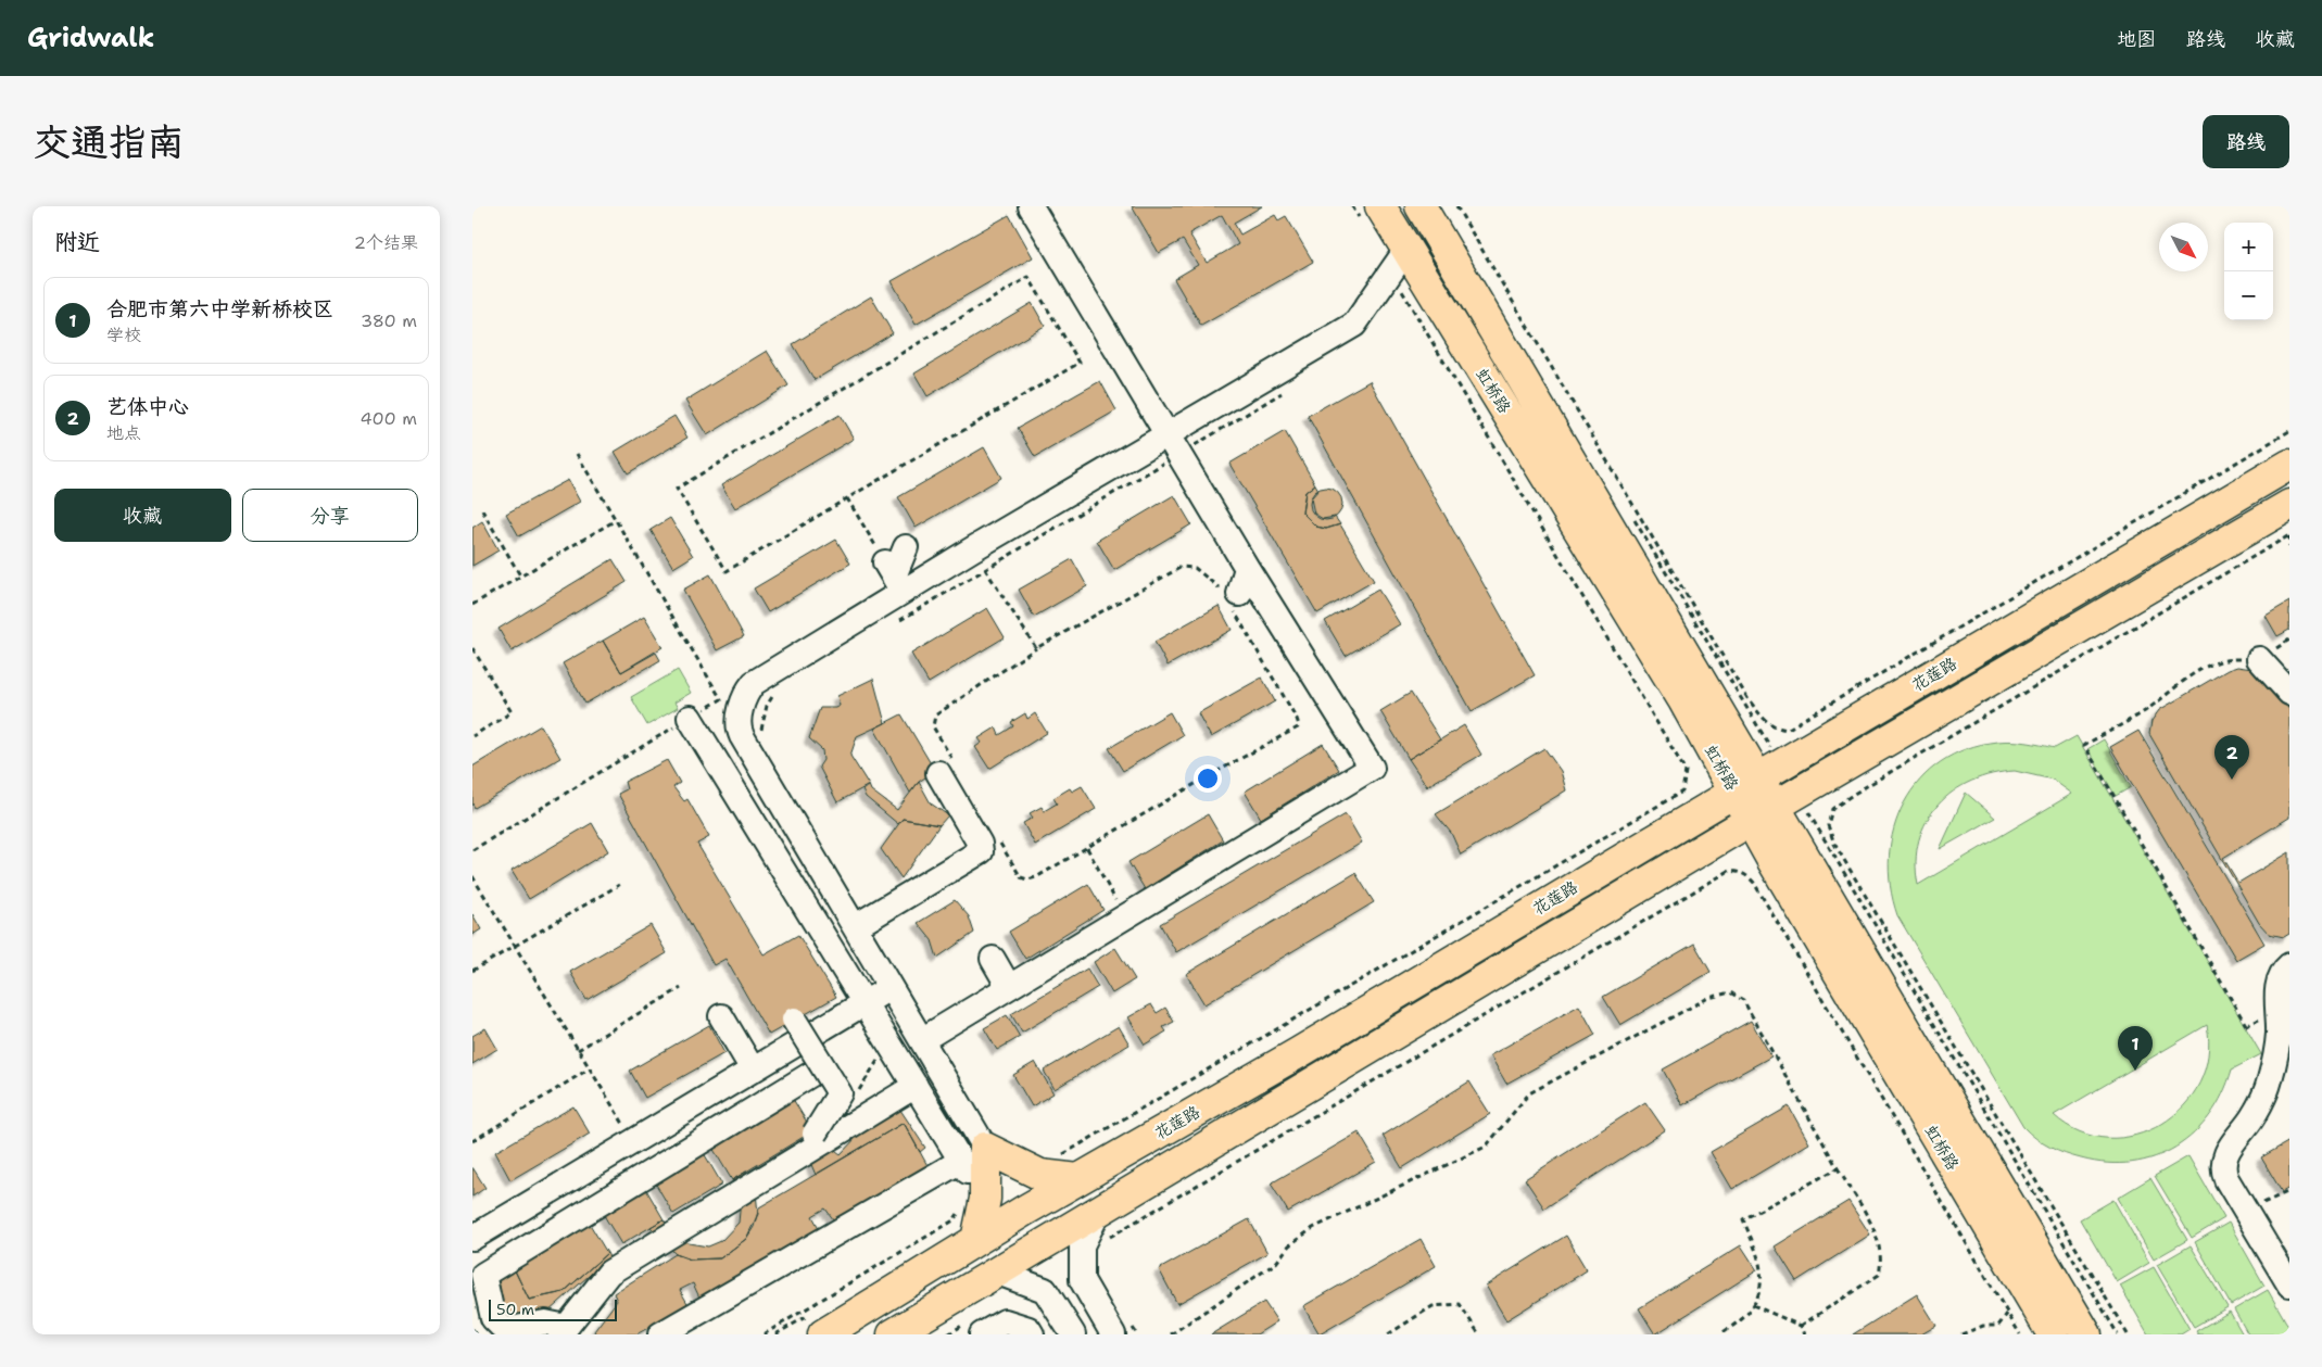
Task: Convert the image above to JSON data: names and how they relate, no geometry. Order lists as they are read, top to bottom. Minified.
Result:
{"streets":{"main road":["虹桥路","花莲路"]},"crossings":[["虹桥路","花莲路"]],"scale_bar":"50 m","north":"bottom right","page":{"header":"Gridwalk","nav":["地图","路线","收藏"],"buttons":["路线",["收藏","分享"]],"title":"交通指南","heading":["附近","2个结果"],"map_buttons":["+","−"],"list":[{"mark":"1","name":"合肥市第六中学新桥校区","note":"学校","value":"380 m"},{"mark":"2","name":"艺体中心","note":"地点","value":"400 m"}],"pins":["2","1"],"scale":"50 m"}}
